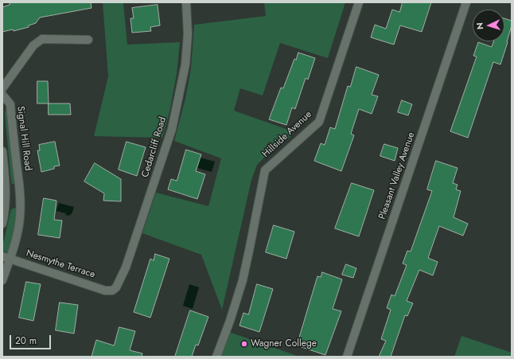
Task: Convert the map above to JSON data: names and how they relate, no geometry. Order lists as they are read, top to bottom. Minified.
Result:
{"streets":{"street":["Hillside Avenue","Signal Hill Road","Cedarcliff Road","Pleasant Valley Avenue","Nesmythe Terrace"]},"crossings":[["Signal Hill Road","Nesmythe Terrace"],["Cedarcliff Road","Nesmythe Terrace"]],"places":["Wagner College"],"scale_bar":"20 m","north":"left"}
